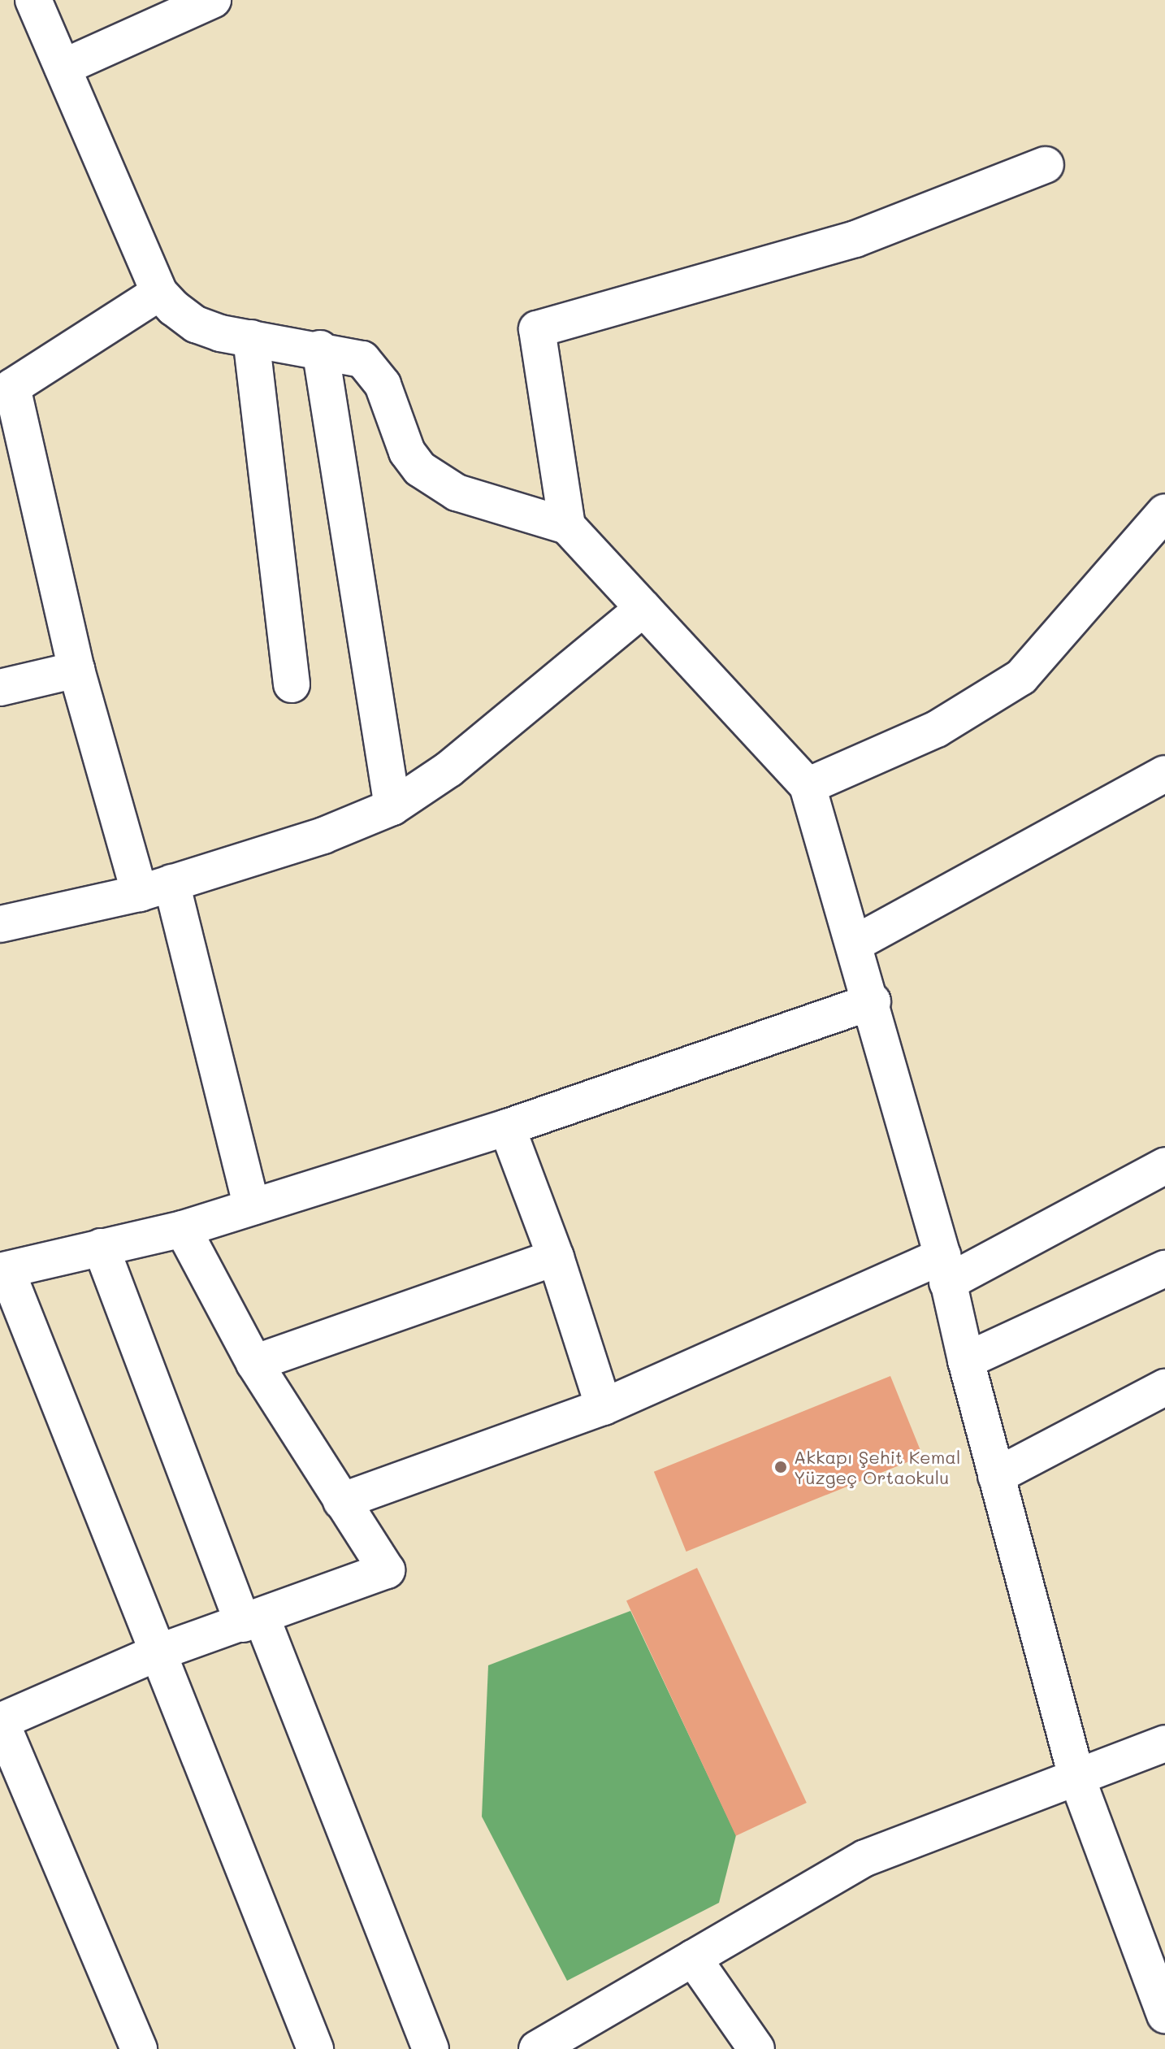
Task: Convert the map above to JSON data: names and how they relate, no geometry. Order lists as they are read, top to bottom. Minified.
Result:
{"places":["Akkapı Şehit Kemal Yüzgeç Ortaokulu"]}
